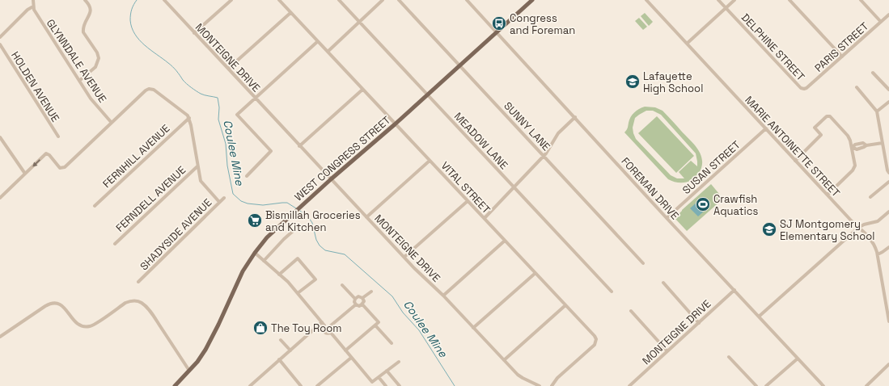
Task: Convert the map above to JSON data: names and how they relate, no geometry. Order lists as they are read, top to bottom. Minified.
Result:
{"streets":{"main road":["WEST CONGRESS STREET"],"street":["DELPHINE STREET","PARIS STREET","MONTEIGNE DRIVE","GLYNNDALE AVENUE","HOLDEN AVENUE","SUNNY LANE","MEADOW LANE","MARIE ANTOINETTE STREET","FERNHILL AVENUE","SUSAN STREET","VITAL STREET","FOREMAN DRIVE","FERNDELL AVENUE","SHADYSIDE AVENUE"]},"crossings":[["DELPHINE STREET","PARIS STREET"],["MONTEIGNE DRIVE","WEST CONGRESS STREET"],["MONTEIGNE DRIVE","FOREMAN DRIVE"],["SUNNY LANE","WEST CONGRESS STREET"],["MEADOW LANE","WEST CONGRESS STREET"],["MARIE ANTOINETTE STREET","SUSAN STREET"],["WEST CONGRESS STREET","VITAL STREET"],["WEST CONGRESS STREET","FOREMAN DRIVE"],["SUSAN STREET","FOREMAN DRIVE"]],"water":["Coulee Mine"],"places":{"bus stop":["Congress and Foreman"],"school or university":["Lafayette High School","SJ Montgomery Elementary School"],"sports":["Crawfish Aquatics"],"supermarket":["Bismillah Groceries and Kitchen"],"shop":["The Toy Room"]}}
